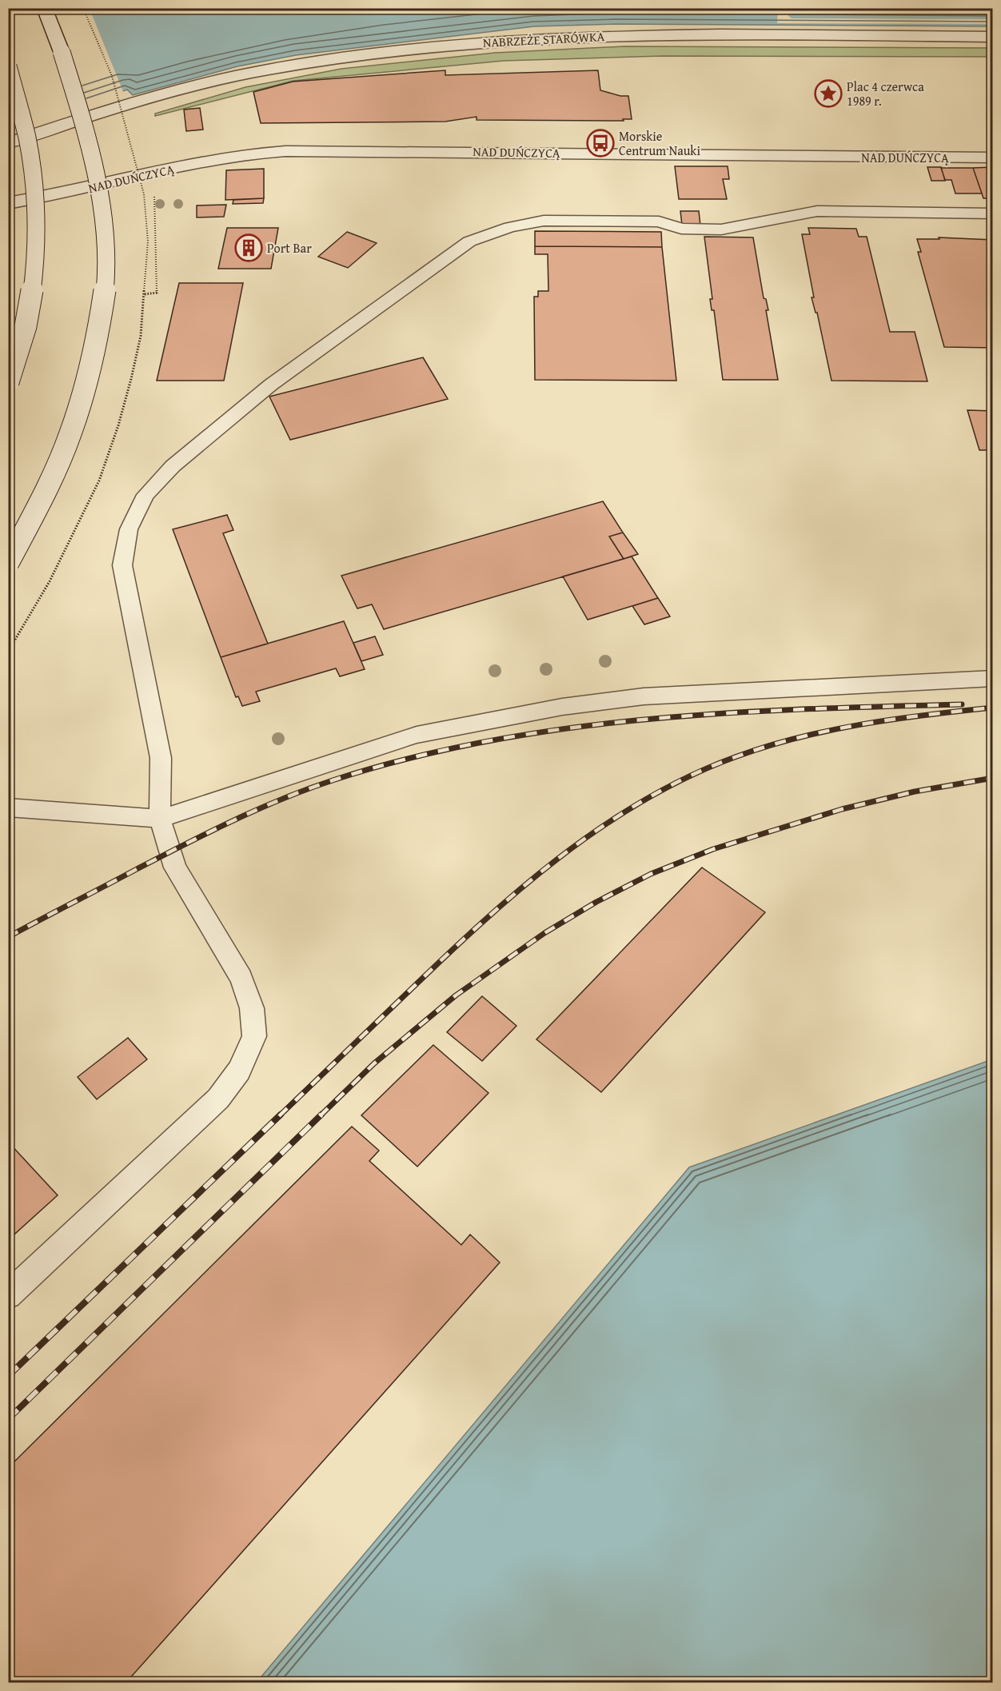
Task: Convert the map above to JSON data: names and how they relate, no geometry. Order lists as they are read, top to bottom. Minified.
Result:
{"streets":{"street":["NABRZEŻE STARÓWKA","NAD DUŃCZYCĄ"]},"places":{"place":["Plac 4 czerwca 1989 r."],"bus stop":["Morskie Centrum Nauki"],"building":["Port Bar"]}}
